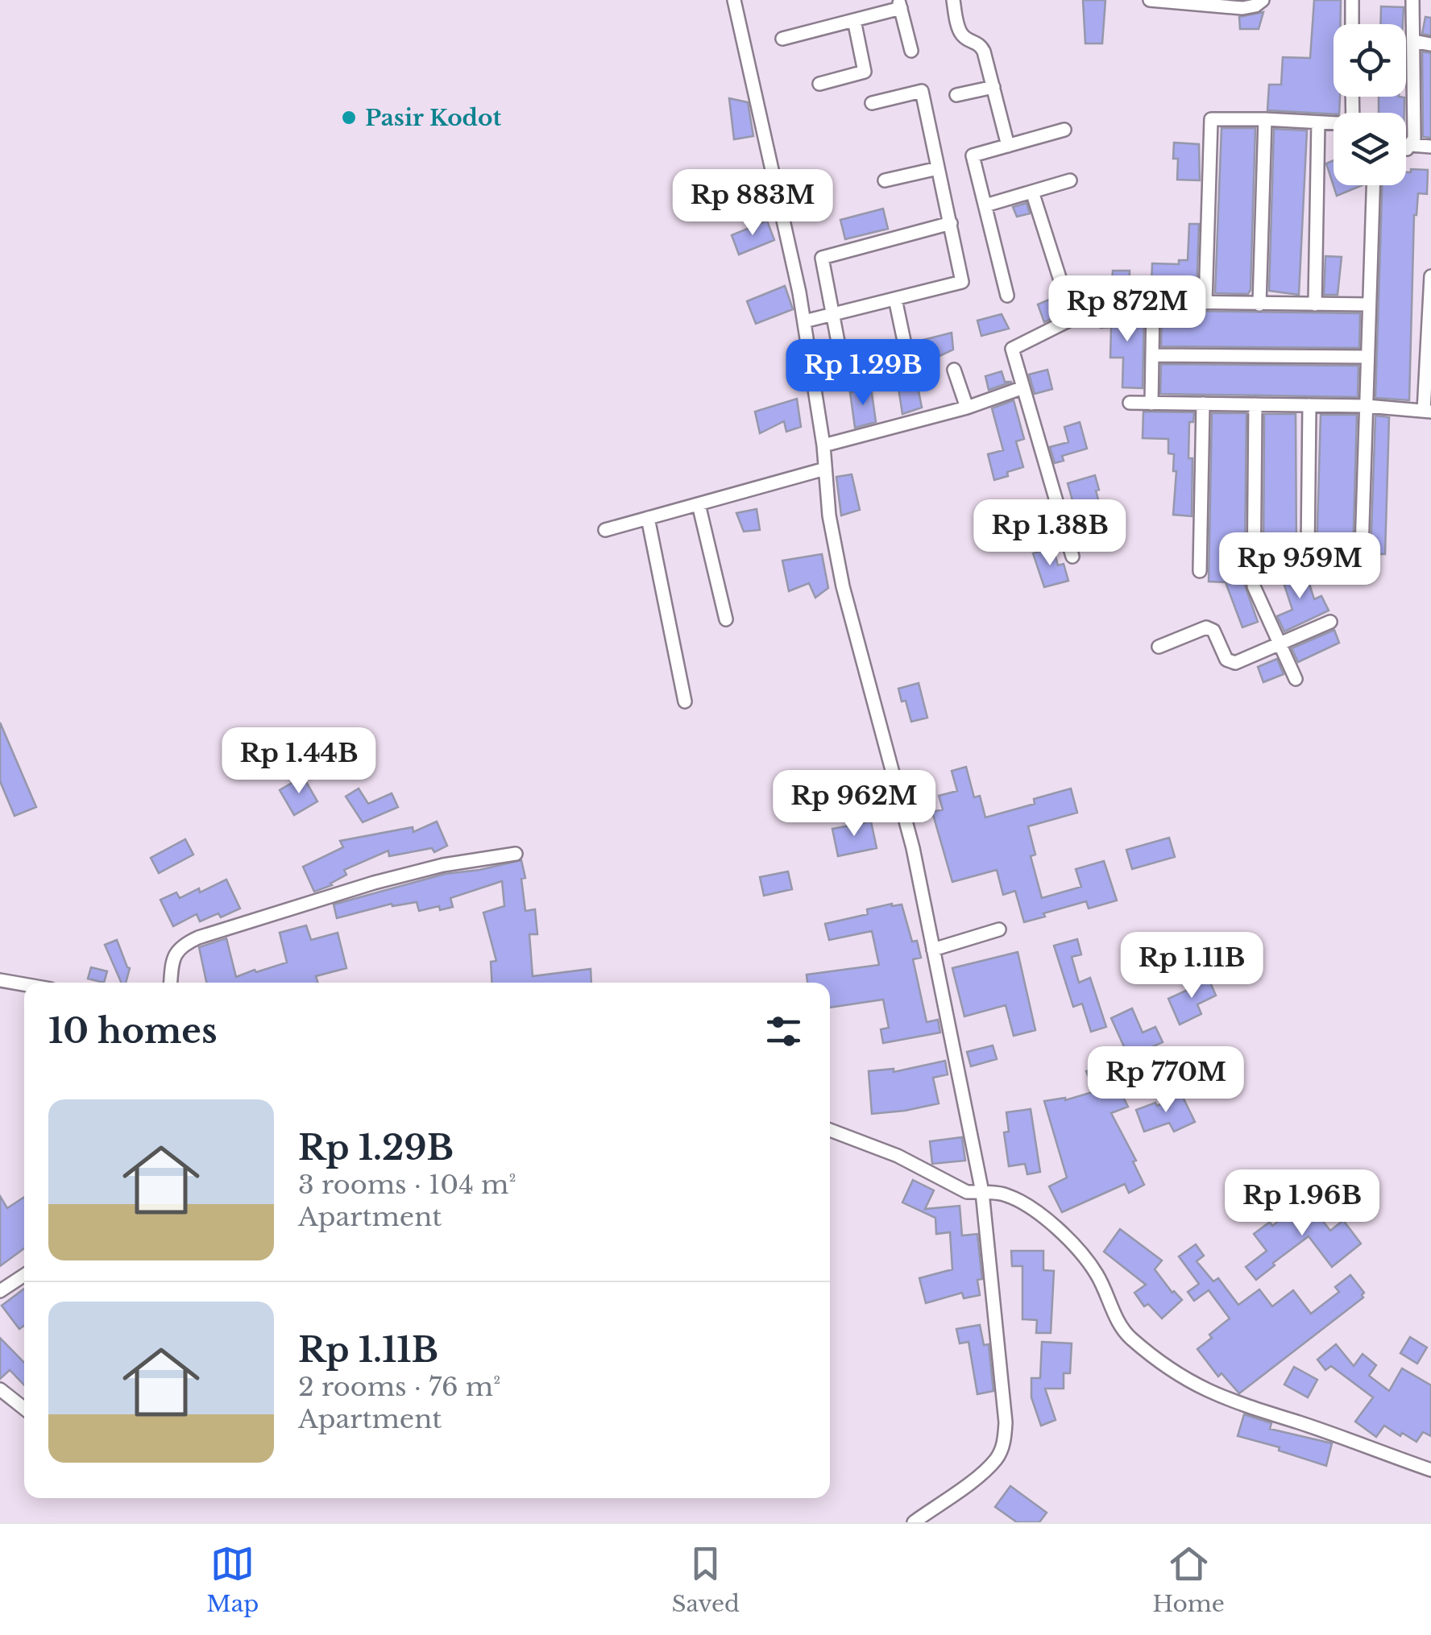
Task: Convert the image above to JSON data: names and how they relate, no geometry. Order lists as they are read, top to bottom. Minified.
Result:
{"places":["Pasir Kodot"],"page":{"price":["Rp 883M","Rp 872M","Rp 1.29B","Rp 1.38B","Rp 959M","Rp 1.44B","Rp 962M","Rp 1.11B","Rp 770M","Rp 1.96B"],"heading":"10 homes","list":[{"name":"Rp 1.29B","note":"3 rooms · 104 m² · Apartment"},{"name":"Rp 1.11B","note":"2 rooms · 76 m² · Apartment"}],"tabs":["Map","Saved","Home"]}}
